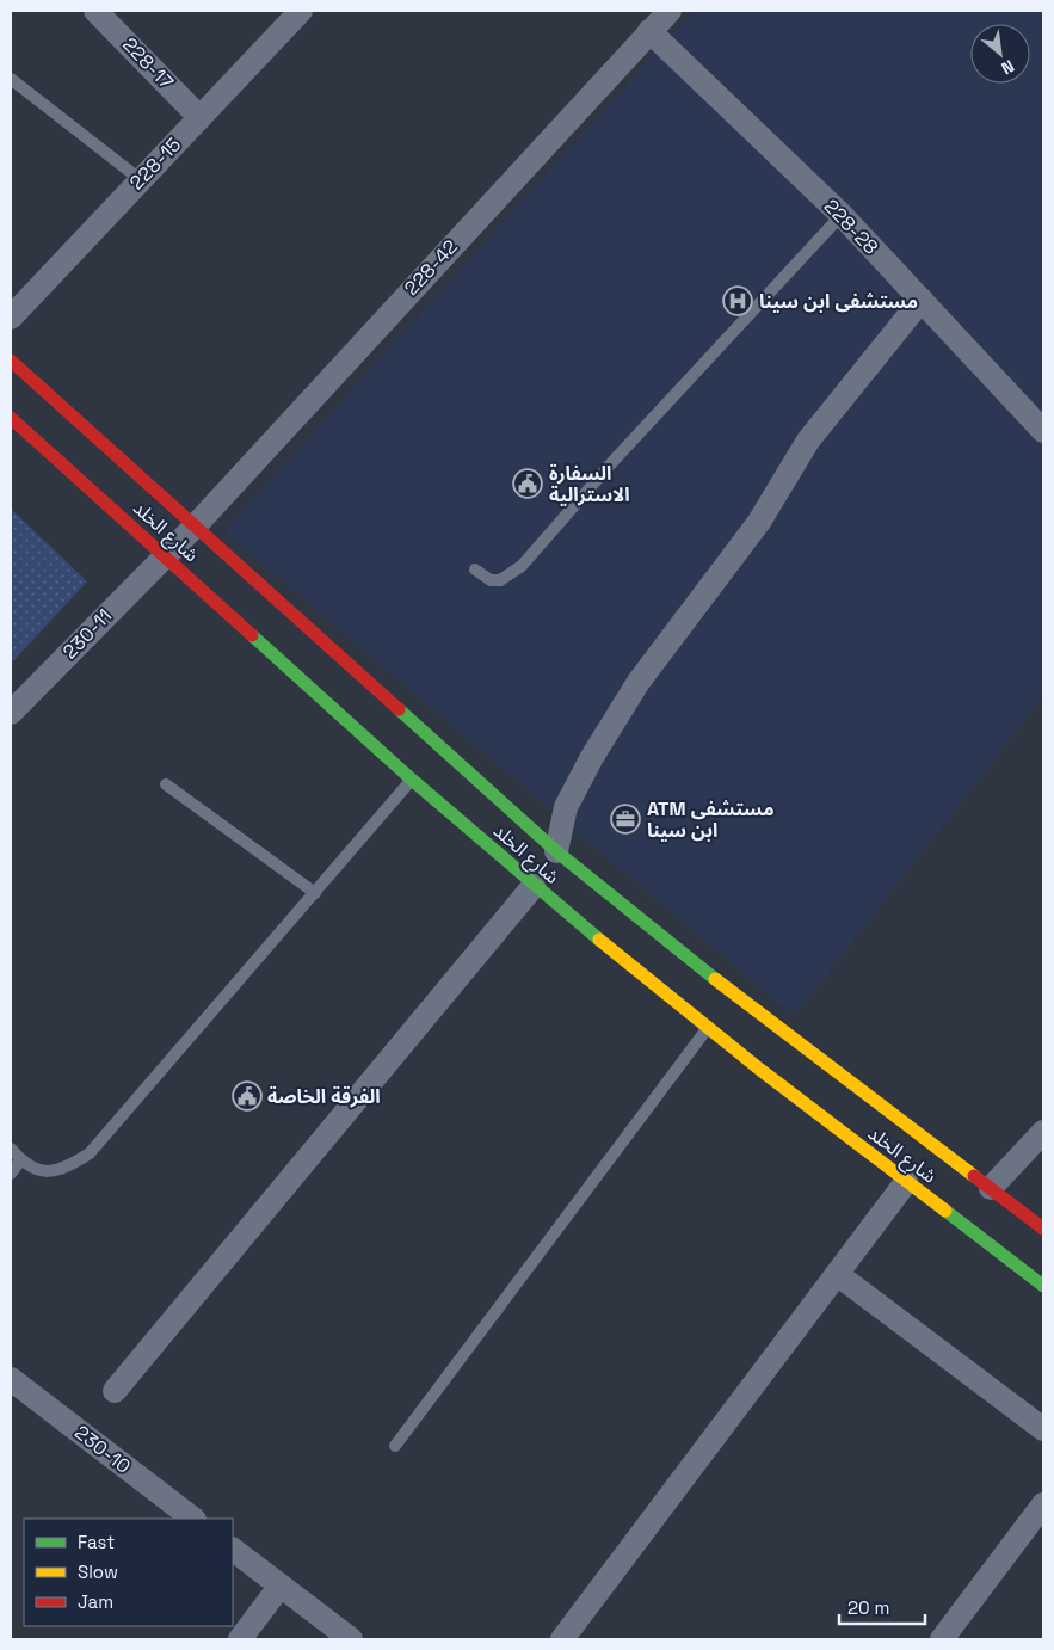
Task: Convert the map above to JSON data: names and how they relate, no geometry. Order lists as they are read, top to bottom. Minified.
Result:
{"streets":{"main road":["شارع الخلد"],"street":["228-17","228-15","228-28","228-42","230-11","230-10"]},"crossings":[["228-17","228-15"],["228-28","228-42"],["228-42","شارع الخلد"],["228-42","230-11"],["شارع الخلد","230-11"]],"places":{"hospital":["مستشفى ابن سينا"],"public building":["السفارة الاسترالية","الفرقة الخاصة"],"office":["ATM مستشفى ابن سينا"]},"legend":["Fast","Slow","Jam"],"scale_bar":"20 m","north":"bottom right"}
